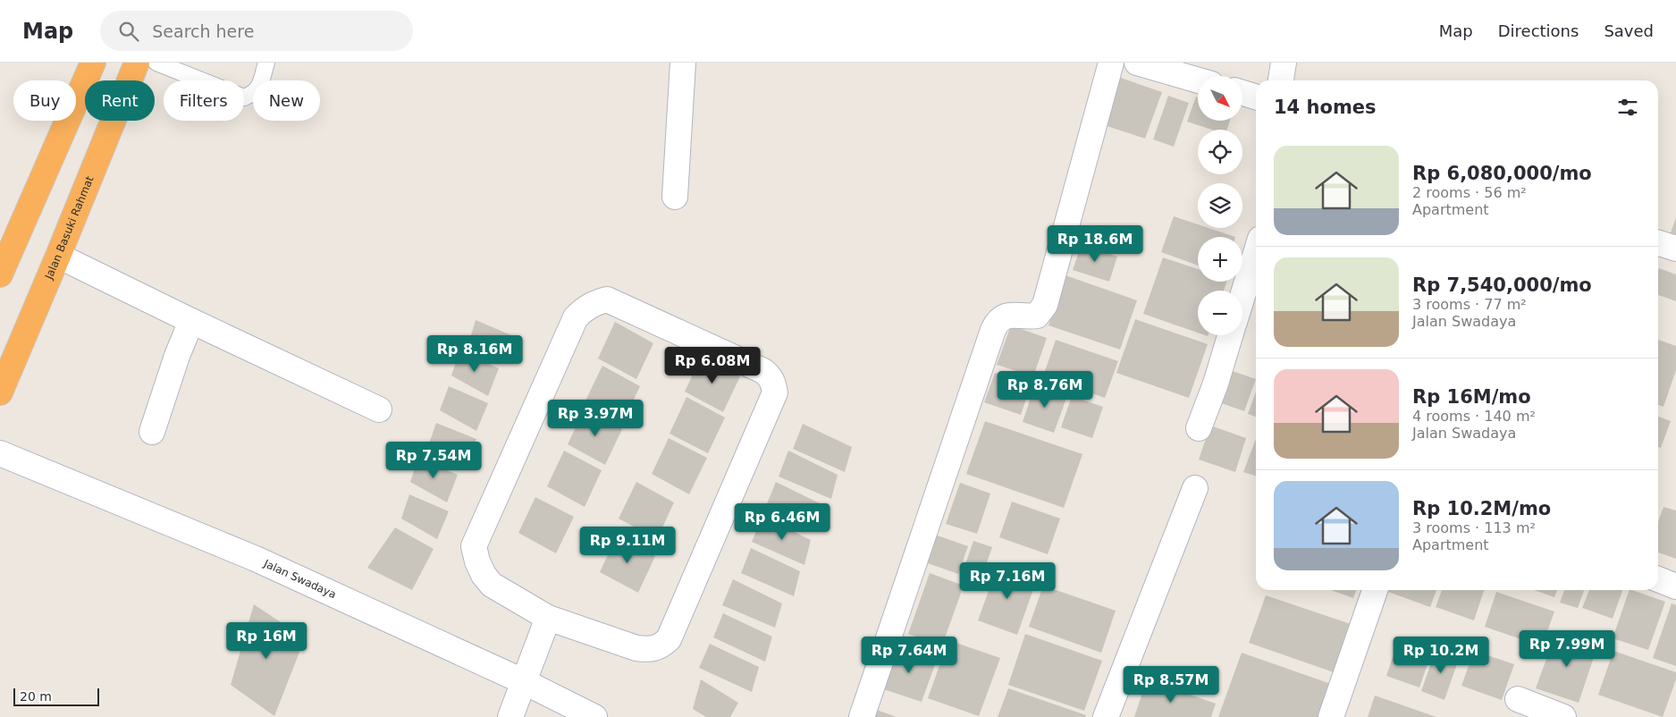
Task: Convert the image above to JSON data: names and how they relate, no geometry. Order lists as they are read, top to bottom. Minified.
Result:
{"streets":{"highway":["Jalan Basuki Rahmat"],"street":["Jalan Swadaya"]},"scale_bar":"20 m","north":"bottom right","page":{"header":"Map","search":"Search here","nav":["Map","Directions","Saved"],"map_buttons":["+","−"],"chip":["Buy","Rent","Filters","New"],"heading":"14 homes","list":[{"name":"Rp 6,080,000/mo","note":"2 rooms · 56 m² · Apartment"},{"name":"Rp 7,540,000/mo","note":"3 rooms · 77 m² · Jalan Swadaya"},{"name":"Rp 16M/mo","note":"4 rooms · 140 m² · Jalan Swadaya"},{"name":"Rp 10.2M/mo","note":"3 rooms · 113 m² · Apartment"}],"price":["Rp 18.6M","Rp 8.16M","Rp 6.08M","Rp 8.76M","Rp 3.97M","Rp 7.54M","Rp 6.46M","Rp 9.11M","Rp 7.16M","Rp 16M","Rp 7.99M","Rp 7.64M","Rp 10.2M","Rp 8.57M"],"scale":"20 m"}}
